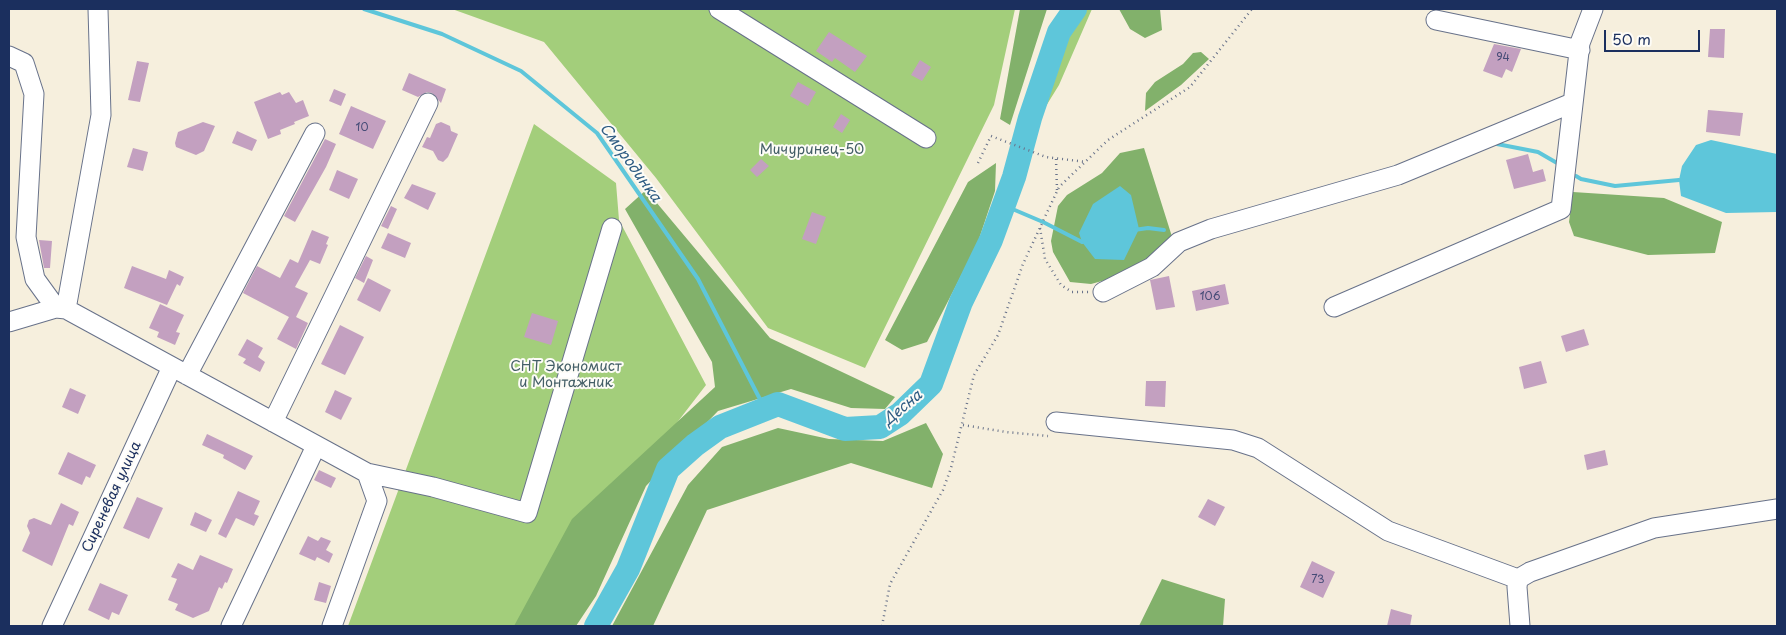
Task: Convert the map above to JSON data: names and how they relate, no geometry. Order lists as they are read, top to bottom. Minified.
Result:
{"streets":{"street":["Сиреневая улица"]},"water":["Смородинка","Десна"],"parks":["Мичуринец-50","СНТ Экономист и Монтажник"],"house_numbers":["94","10","106","73"],"scale_bar":"50 m"}
